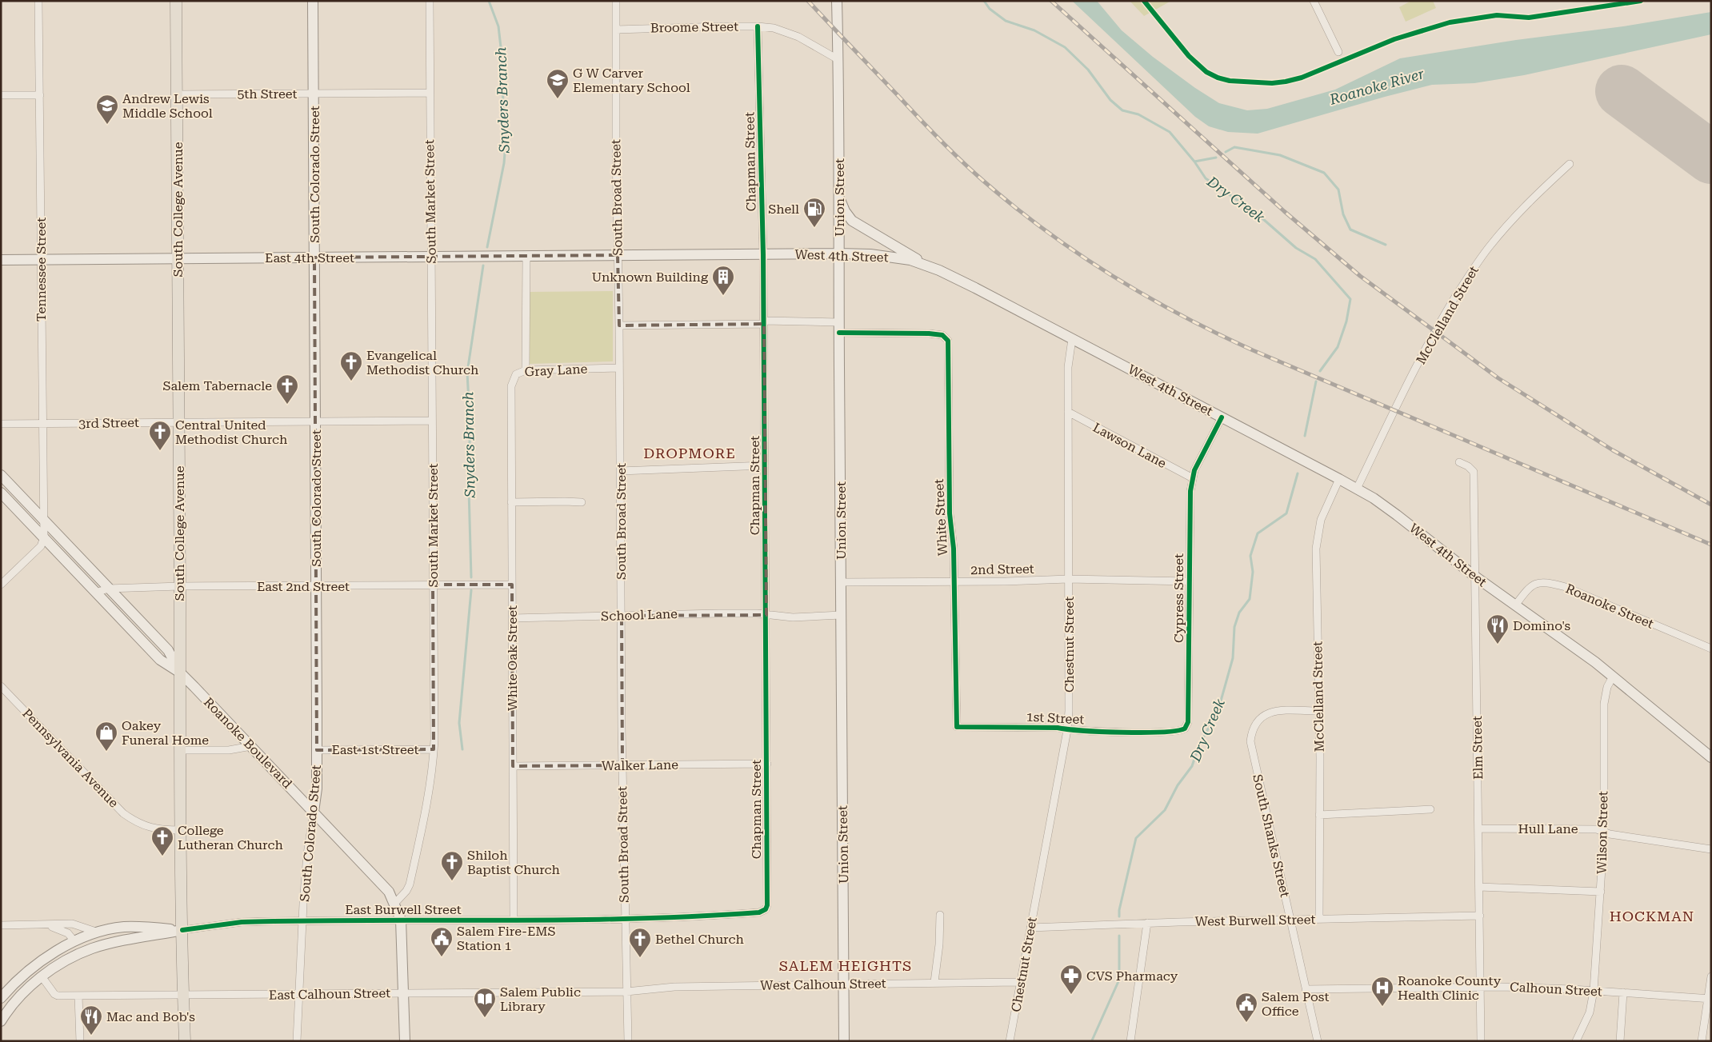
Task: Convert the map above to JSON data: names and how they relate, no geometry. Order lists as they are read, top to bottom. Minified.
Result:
{"streets":{"main road":["South College Avenue"],"street":["Broome Street","5th Street","Chapman Street","South Colorado Street","South Broad Street","Union Street","South Market Street","West 4th Street","East 4th Street","Tennessee Street","McClelland Street","Gray Lane","3rd Street","Lawson Lane","White Street","2nd Street","East 2nd Street","Cypress Street","Roanoke Street","School Lane","Chestnut Street","White Oak Street","1st Street","Roanoke Boulevard","Elm Street","East 1st Street","Pennsylvania Avenue","Walker Lane","Hull Lane","Wilson Street","South Shanks Street","East Burwell Street","West Burwell Street","West Calhoun Street","Calhoun Street","East Calhoun Street"]},"crossings":[["Broome Street","Chapman Street"],["Broome Street","South Broad Street"],["Broome Street","Union Street"],["5th Street","South Colorado Street"],["5th Street","South Market Street"],["5th Street","South College Avenue"],["Chapman Street","South Broad Street"],["Chapman Street","West 4th Street"],["Chapman Street","School Lane"],["Chapman Street","Walker Lane"],["Chapman Street","East Burwell Street"],["South Colorado Street","East 4th Street"],["South Colorado Street","3rd Street"],["South Colorado Street","East 2nd Street"],["South Colorado Street","Roanoke Boulevard"],["South Colorado Street","East 1st Street"],["South Colorado Street","East Burwell Street"],["South Colorado Street","East Calhoun Street"],["South Broad Street","West 4th Street"],["South Broad Street","East 4th Street"],["South Broad Street","Gray Lane"],["South Broad Street","School Lane"],["South Broad Street","Walker Lane"],["South Broad Street","East Burwell Street"],["South Broad Street","West Calhoun Street"],["South Broad Street","East Calhoun Street"],["Union Street","West 4th Street"],["Union Street","White Street"],["Union Street","2nd Street"],["Union Street","School Lane"],["Union Street","West Calhoun Street"],["South Market Street","East 4th Street"],["South Market Street","3rd Street"],["South Market Street","East 2nd Street"],["South Market Street","Roanoke Boulevard"],["South Market Street","East 1st Street"],["South College Avenue","East 4th Street"],["South College Avenue","3rd Street"],["South College Avenue","East 2nd Street"],["South College Avenue","Roanoke Boulevard"],["South College Avenue","Pennsylvania Avenue"],["South College Avenue","East Burwell Street"],["South College Avenue","East Calhoun Street"],["West 4th Street","East 4th Street"],["West 4th Street","McClelland Street"],["West 4th Street","Cypress Street"],["West 4th Street","Roanoke Street"],["West 4th Street","Chestnut Street"],["West 4th Street","Elm Street"],["West 4th Street","Wilson Street"],["East 4th Street","Tennessee Street"],["Tennessee Street","3rd Street"],["Tennessee Street","Roanoke Boulevard"],["McClelland Street","South Shanks Street"],["McClelland Street","West Burwell Street"],["Gray Lane","White Oak Street"],["Lawson Lane","Cypress Street"],["Lawson Lane","Chestnut Street"],["White Street","2nd Street"],["White Street","1st Street"],["2nd Street","Cypress Street"],["2nd Street","Chestnut Street"],["East 2nd Street","White Oak Street"],["East 2nd Street","Roanoke Boulevard"],["Cypress Street","1st Street"],["School Lane","White Oak Street"],["Chestnut Street","1st Street"],["Chestnut Street","West Burwell Street"],["Chestnut Street","West Calhoun Street"],["White Oak Street","Walker Lane"],["White Oak Street","East Burwell Street"],["Elm Street","Hull Lane"],["Elm Street","West Burwell Street"],["Elm Street","Calhoun Street"],["Hull Lane","Wilson Street"],["Wilson Street","Calhoun Street"],["South Shanks Street","West Burwell Street"],["South Shanks Street","Calhoun Street"],["West Calhoun Street","East Calhoun Street"]],"districts":["DROPMORE","HOCKMAN","SALEM HEIGHTS"],"water":["Roanoke River","Snyders Branch","Dry Creek"],"places":{"school or university":["G W Carver Elementary School","Andrew Lewis Middle School"],"fuel station":["Shell"],"building":["Unknown Building"],"church":["Evangelical Methodist Church","Salem Tabernacle","Central United Methodist Church","College Lutheran Church","Shiloh Baptist Church","Bethel Church"],"restaurant":["Domino's","Mac and Bob's"],"shop":["Oakey Funeral Home"],"public building":["Salem Fire-EMS Station 1","Salem Post Office"],"pharmacy":["CVS Pharmacy"],"hospital":["Roanoke County Health Clinic"],"library":["Salem Public Library"]}}
